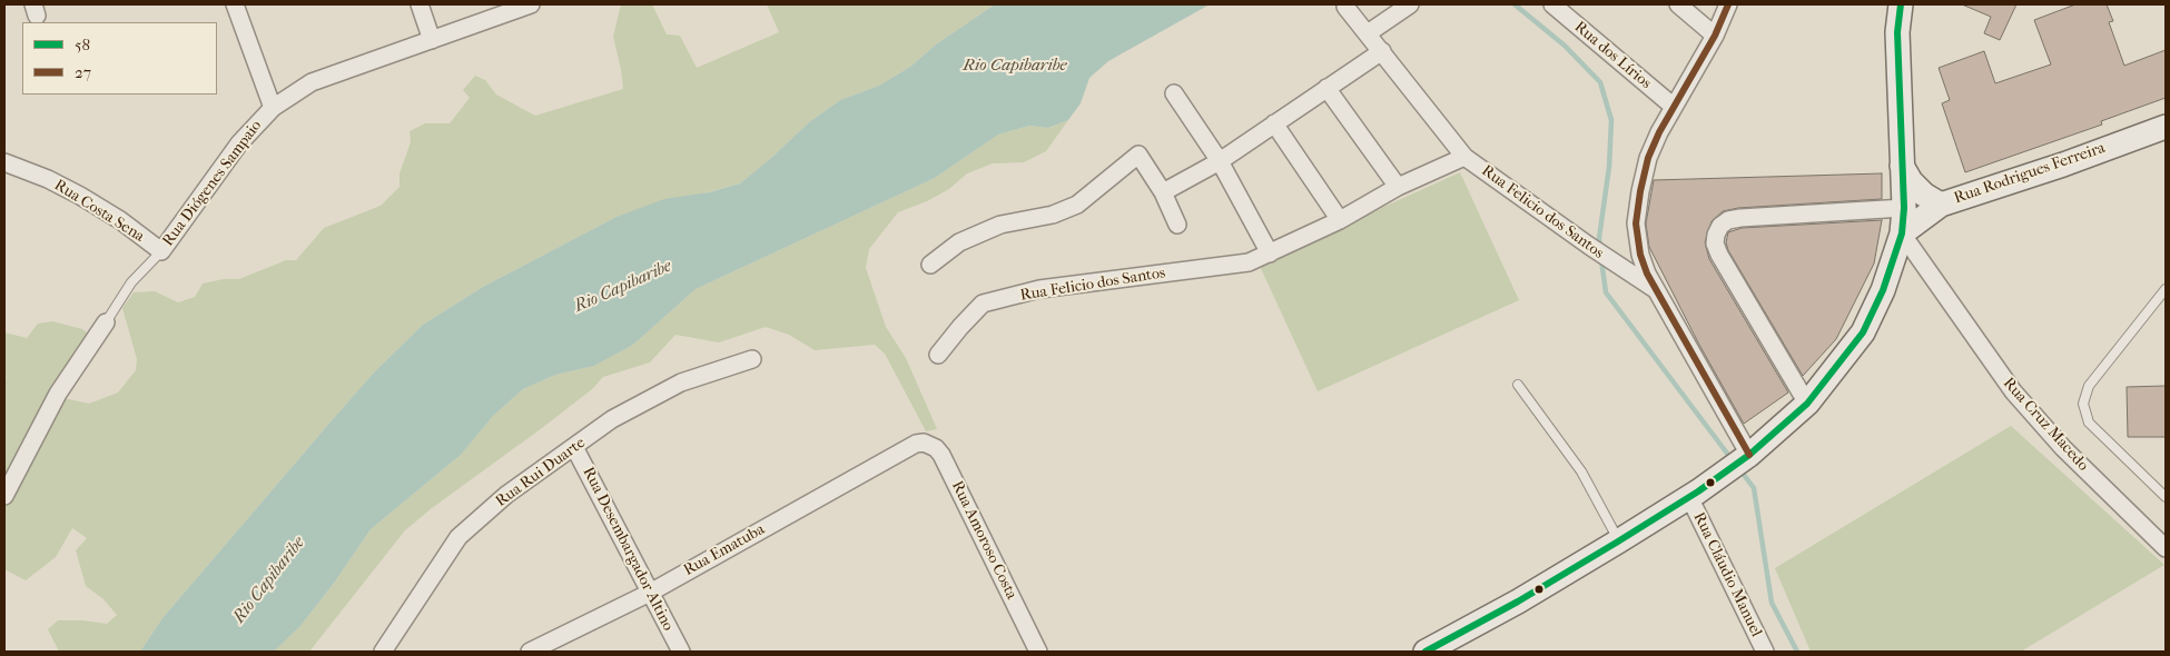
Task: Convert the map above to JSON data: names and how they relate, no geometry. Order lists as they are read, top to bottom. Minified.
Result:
{"streets":{"main road":["Rua Rodrigues Ferreira"],"street":["Rua dos Lírios","Rua Diógenes Sampaio","Rua Costa Sena","Rua Felicio dos Santos","Rua Cruz Macedo","Rua Rui Duarte","Rua Amoroso Costa","Rua Desembargador Altino","Rua Ematuba","Rua Cláudio Manuel"]},"crossings":[["Rua Rodrigues Ferreira","Rua Cruz Macedo"],["Rua Diógenes Sampaio","Rua Costa Sena"],["Rua Rui Duarte","Rua Desembargador Altino"],["Rua Amoroso Costa","Rua Ematuba"],["Rua Desembargador Altino","Rua Ematuba"]],"water":["Rio Capibaribe"],"lines":["transit line 58","transit line 27"],"legend":["58","27"]}
